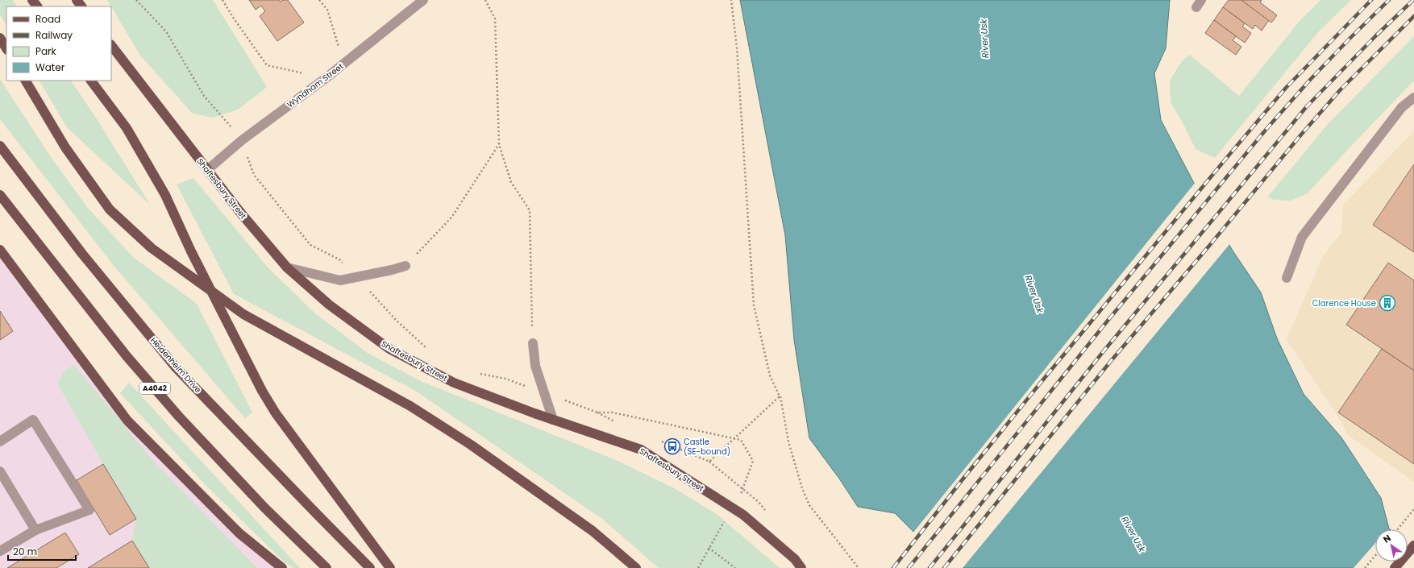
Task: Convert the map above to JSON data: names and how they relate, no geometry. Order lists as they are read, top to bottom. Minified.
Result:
{"streets":{"main road":["Shaftesbury Street","Heidenheim Drive","A4042"],"street":["Wyndham Street"]},"crossings":[["Wyndham Street","Shaftesbury Street"]],"water":["River Usk"],"places":{"building":["Clarence House"],"bus stop":["Castle (SE-bound)"]},"legend":["Road","Railway","Park","Water"],"scale_bar":"20 m","north":"top left"}
